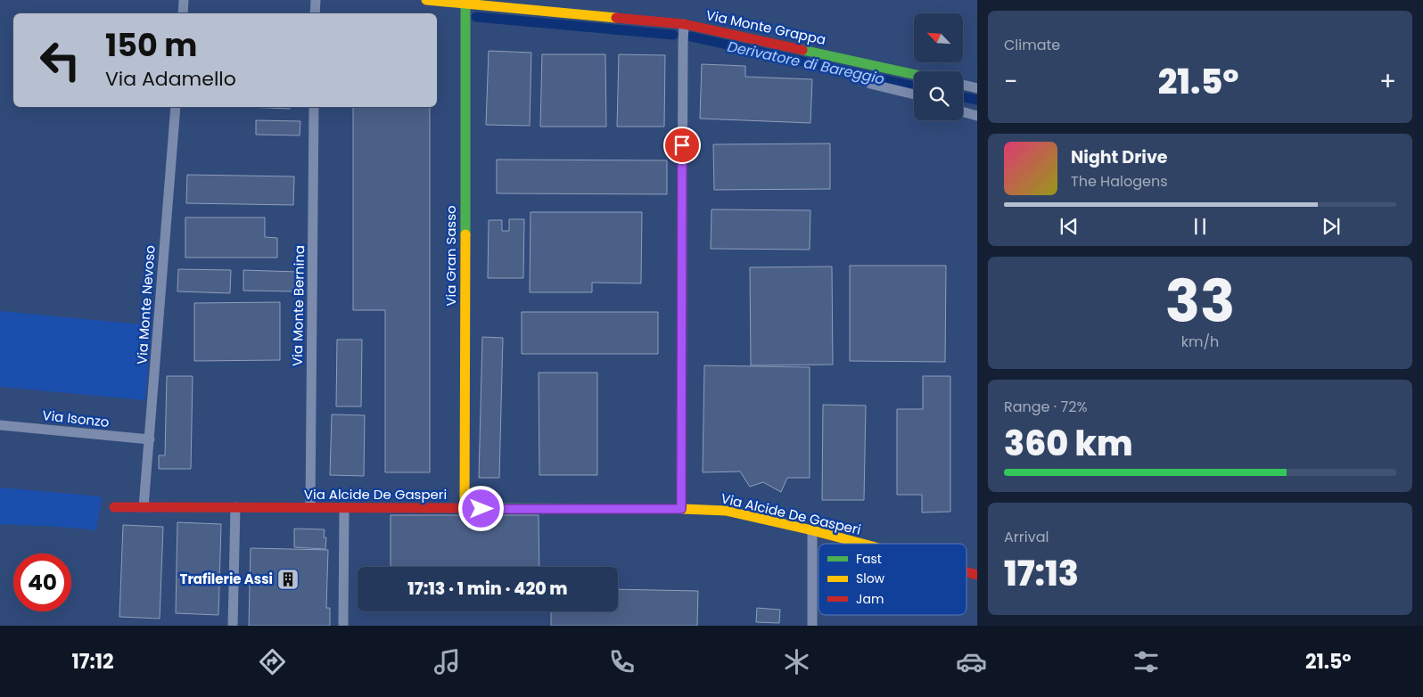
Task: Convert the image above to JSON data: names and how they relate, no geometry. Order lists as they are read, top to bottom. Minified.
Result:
{"streets":{"street":["Via Monte Grappa","Via Gran Sasso","Via Monte Nevoso","Via Monte Bernina","Via Isonzo","Via Alcide De Gasperi"]},"crossings":[["Via Monte Grappa","Via Gran Sasso"],["Via Gran Sasso","Via Alcide De Gasperi"],["Via Monte Nevoso","Via Isonzo"],["Via Monte Nevoso","Via Alcide De Gasperi"],["Via Monte Bernina","Via Alcide De Gasperi"]],"water":["Derivatore di Bareggio"],"places":{"building":["Trafilerie Assi"]},"legend":["Fast","Slow","Jam"],"north":"top left","page":{"tile":["Climate",["33","km/h"],["Range · 72%","360 km"],["Arrival","17:13"]],"turn":["150 m","Via Adamello"],"heat":["−","21.5°","+"],"song":["Night Drive","The Halogens"],"limit":"40","trip":"17:13 · 1 min · 420 m","tabs":["17:12","21.5°"]}}
